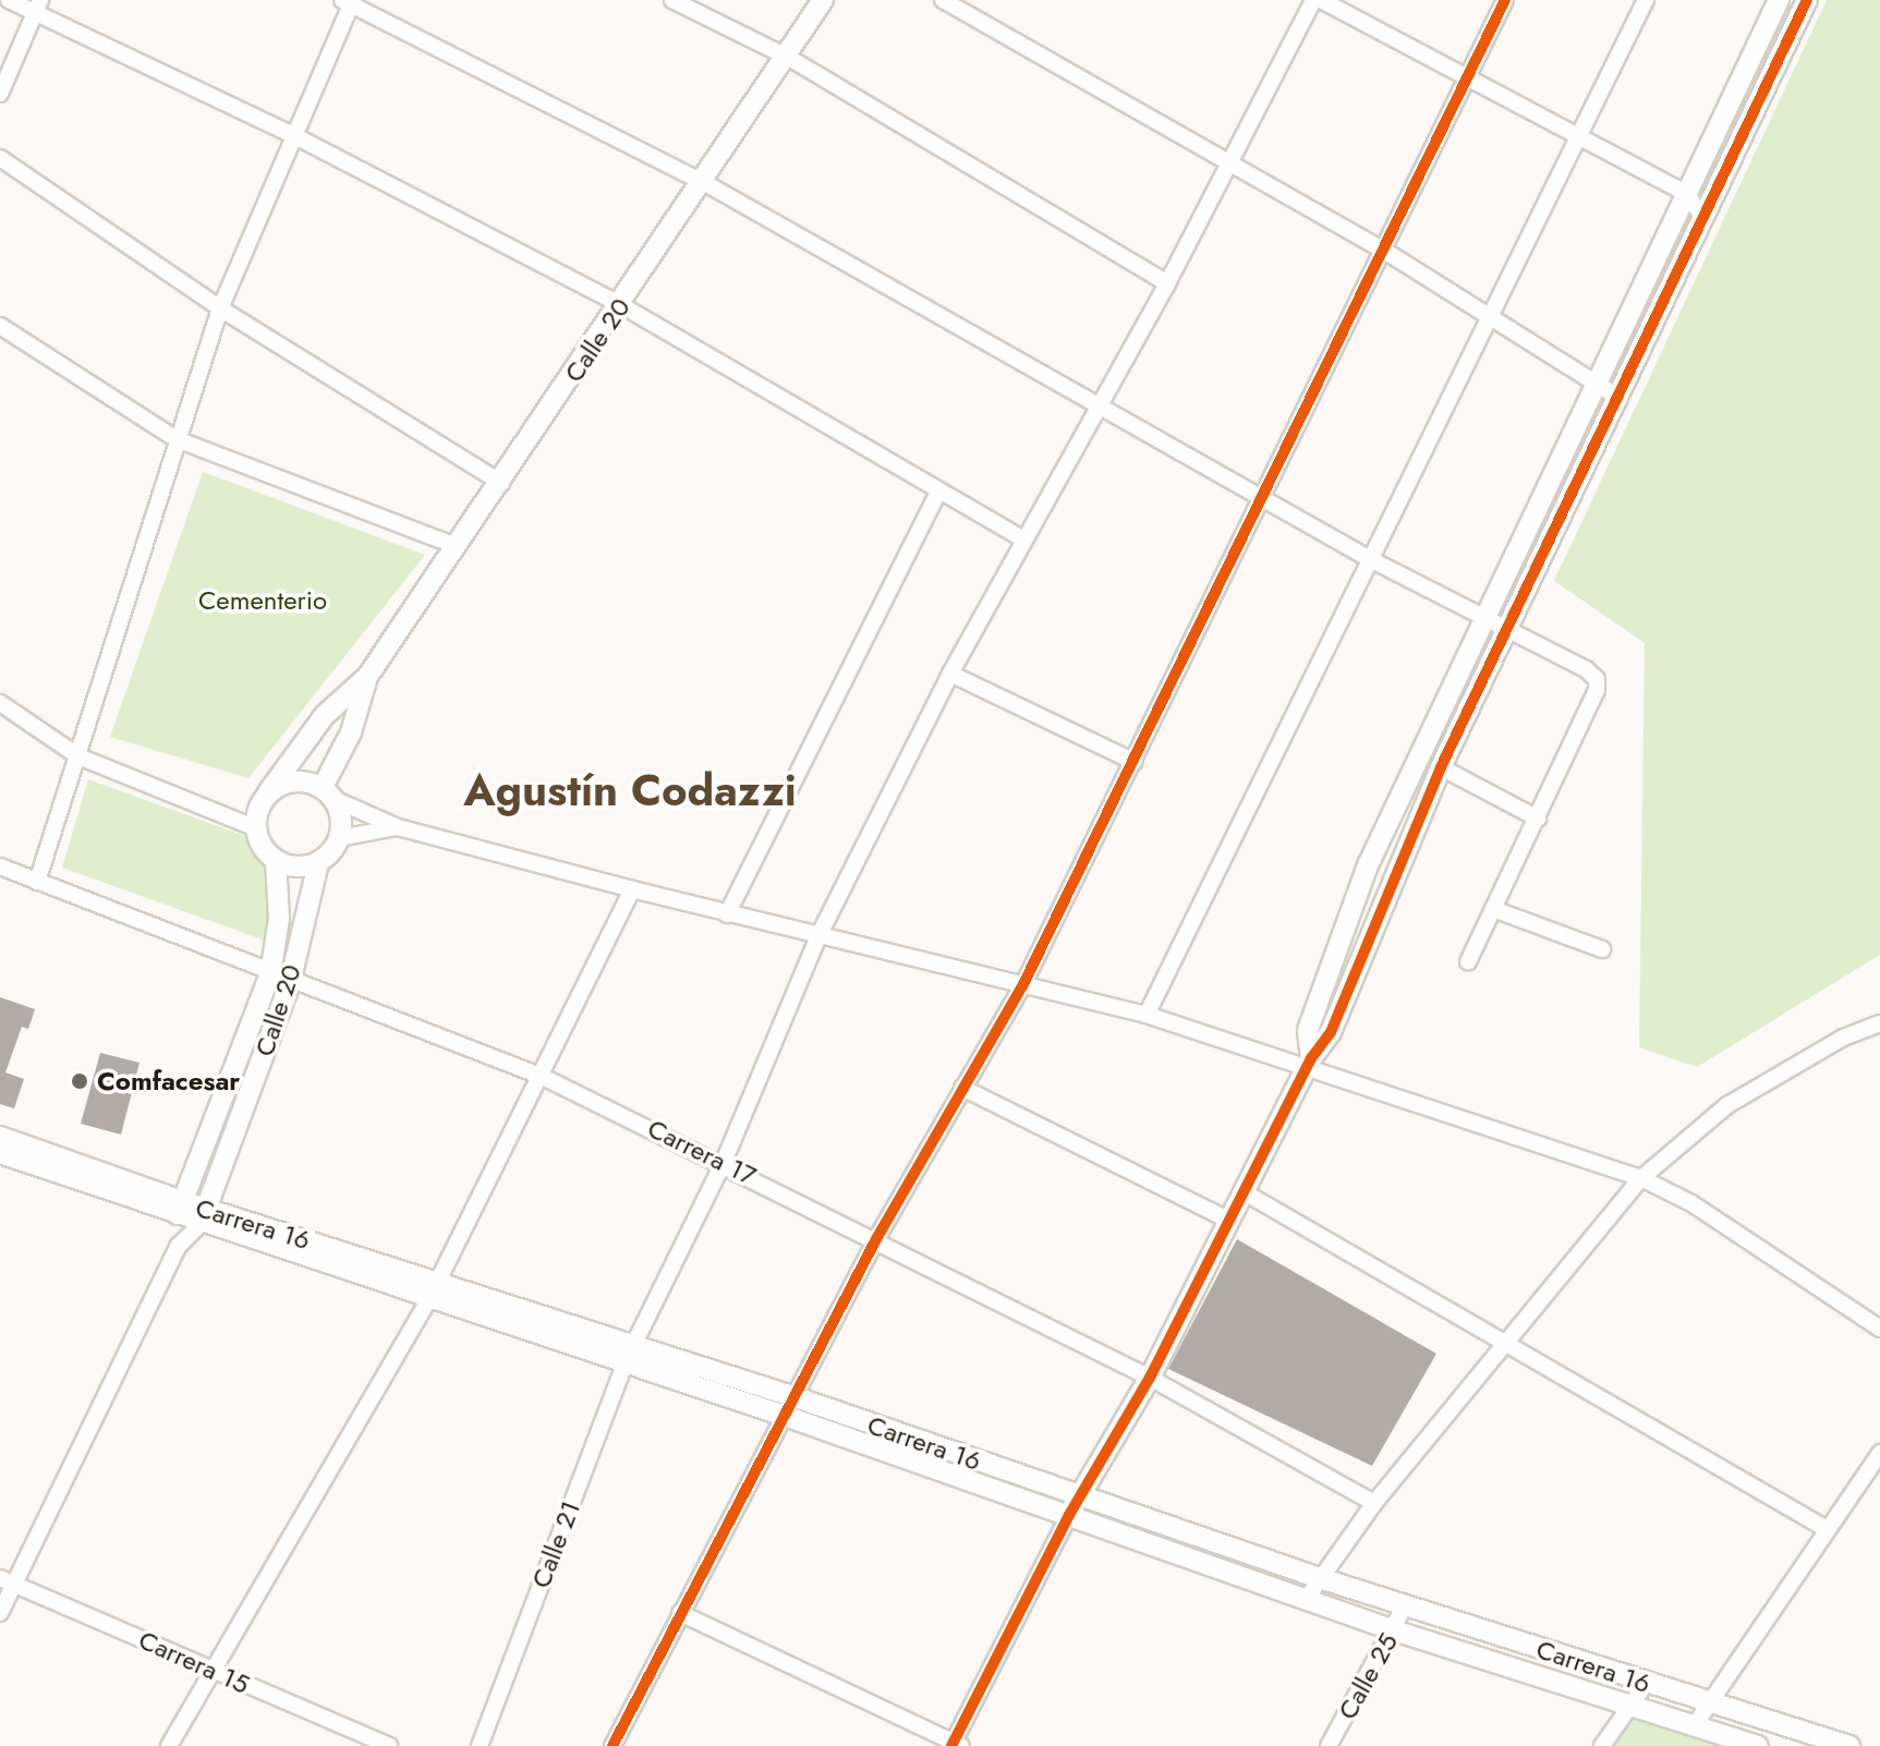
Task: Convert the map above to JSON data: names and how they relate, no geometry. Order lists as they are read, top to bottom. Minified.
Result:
{"streets":{"street":["Calle 20","Carrera 17","Carrera 16","Calle 21","Carrera 15","Calle 25"]},"crossings":[["Calle 20","Carrera 17"],["Calle 20","Carrera 16"],["Calle 20","Carrera 15"],["Carrera 17","Calle 21"],["Carrera 16","Calle 21"],["Carrera 16","Calle 25"]],"districts":["Agustín Codazzi"],"parks":["Cementerio"],"places":["Comfacesar"]}
